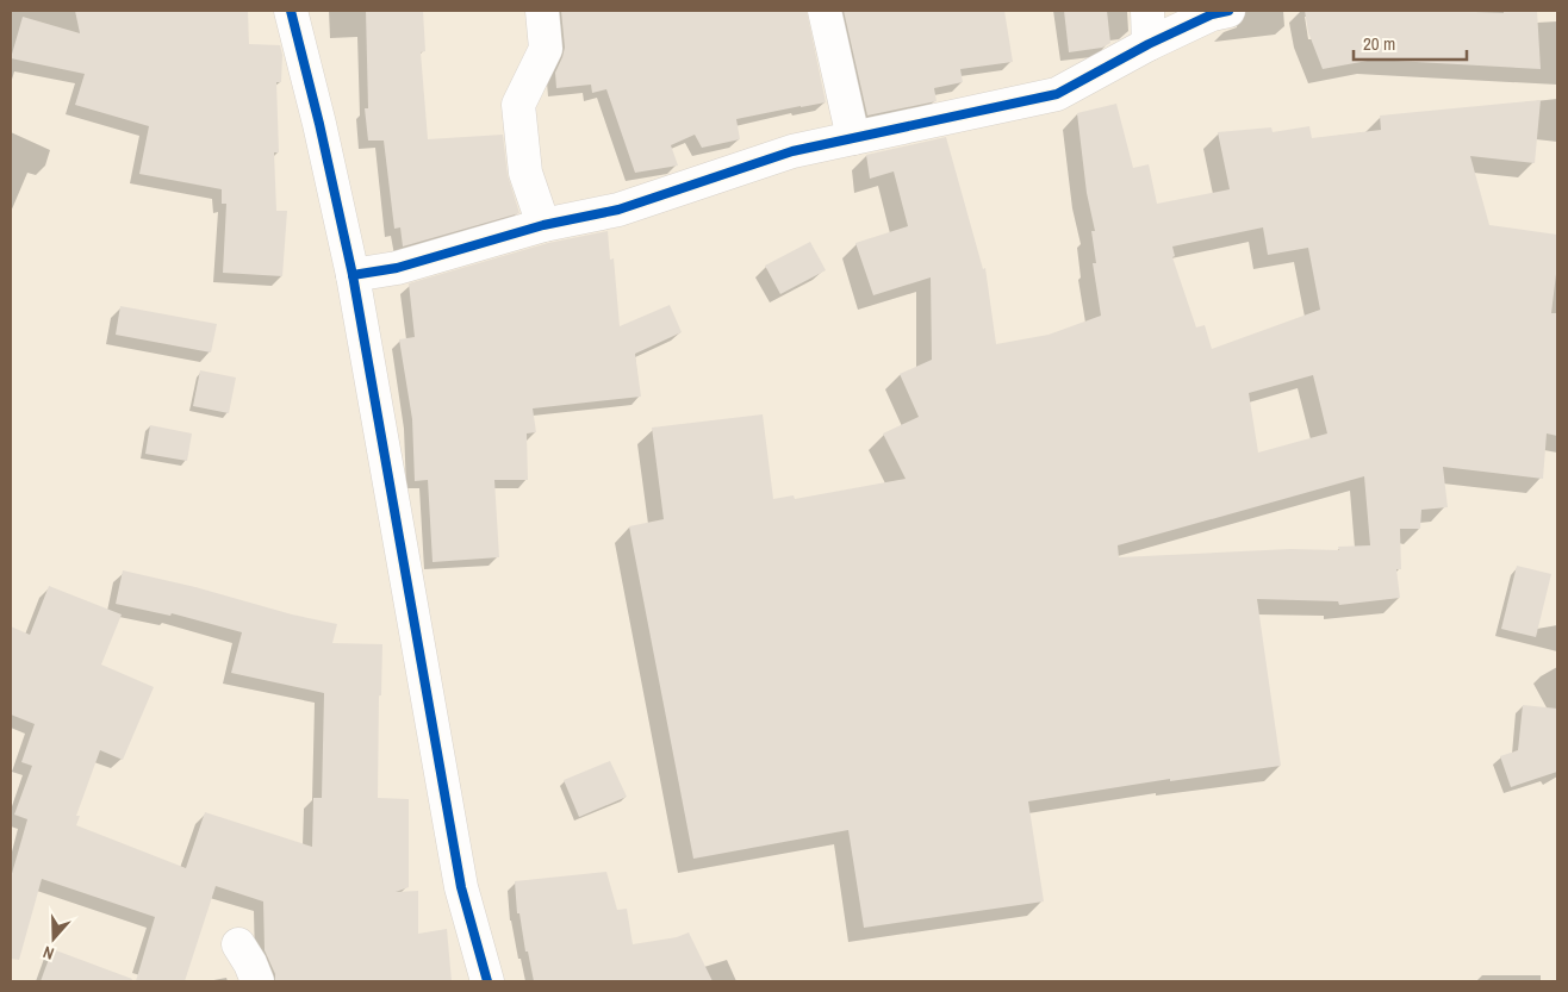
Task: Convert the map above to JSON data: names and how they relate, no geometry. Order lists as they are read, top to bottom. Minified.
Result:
{"scale_bar":"20 m","north":"bottom"}
